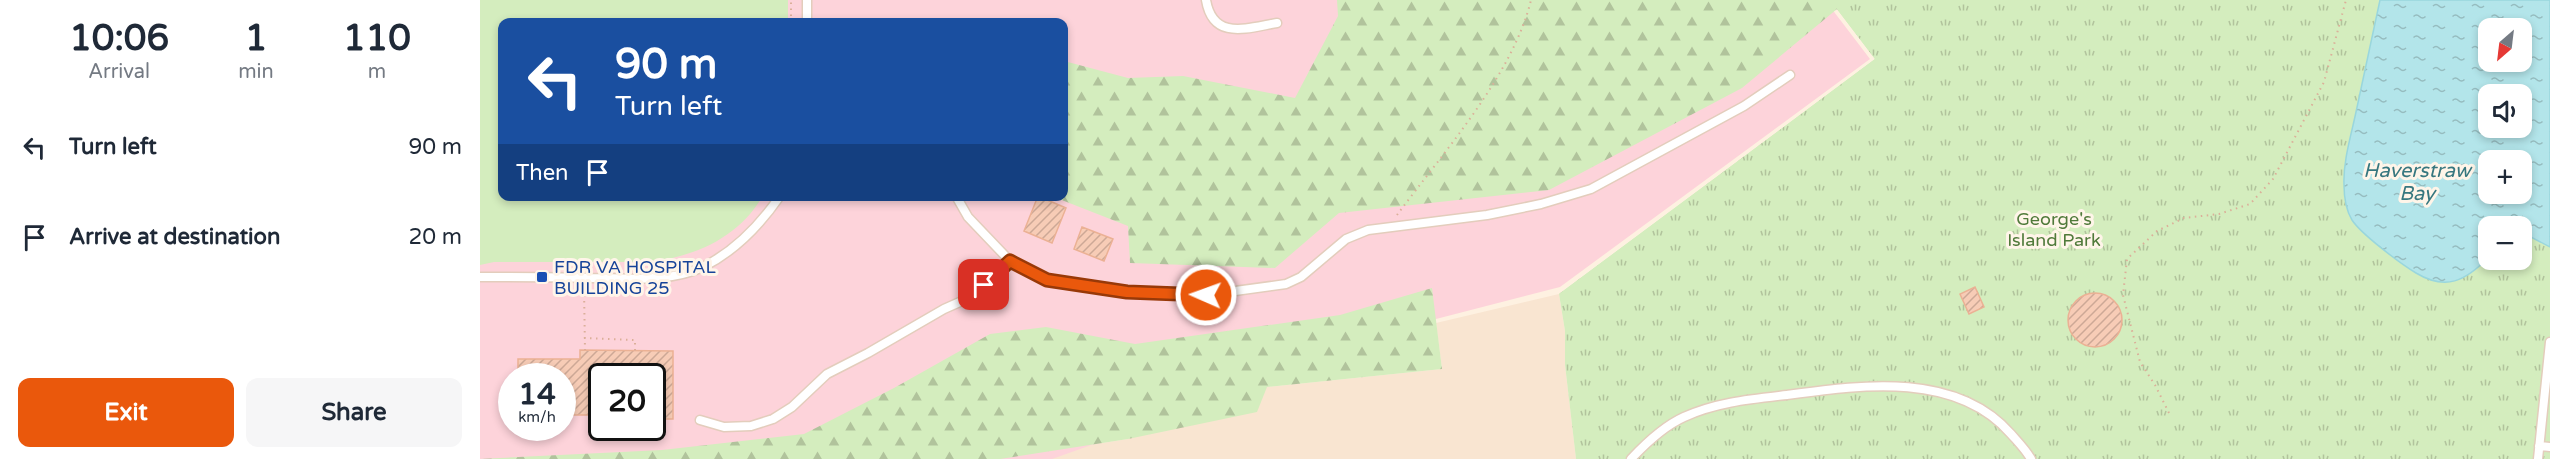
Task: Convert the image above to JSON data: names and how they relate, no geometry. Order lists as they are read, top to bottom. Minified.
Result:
{"water":["Haverstraw Bay"],"parks":["George's Island Park"],"places":{"transit":["FDR VA HOSPITAL BUILDING 25"]},"north":"bottom left","page":{"eta":["10:06","Arrival","1","min","110","m"],"map_buttons":["+","−"],"turn":["90 m","Turn left"],"list":[{"name":"Turn left","value":"90 m"},{"name":"Arrive at destination","value":"20 m"}],"then":"Then","speed":"14 km/h","limit":"20","buttons":["Exit","Share"]}}
